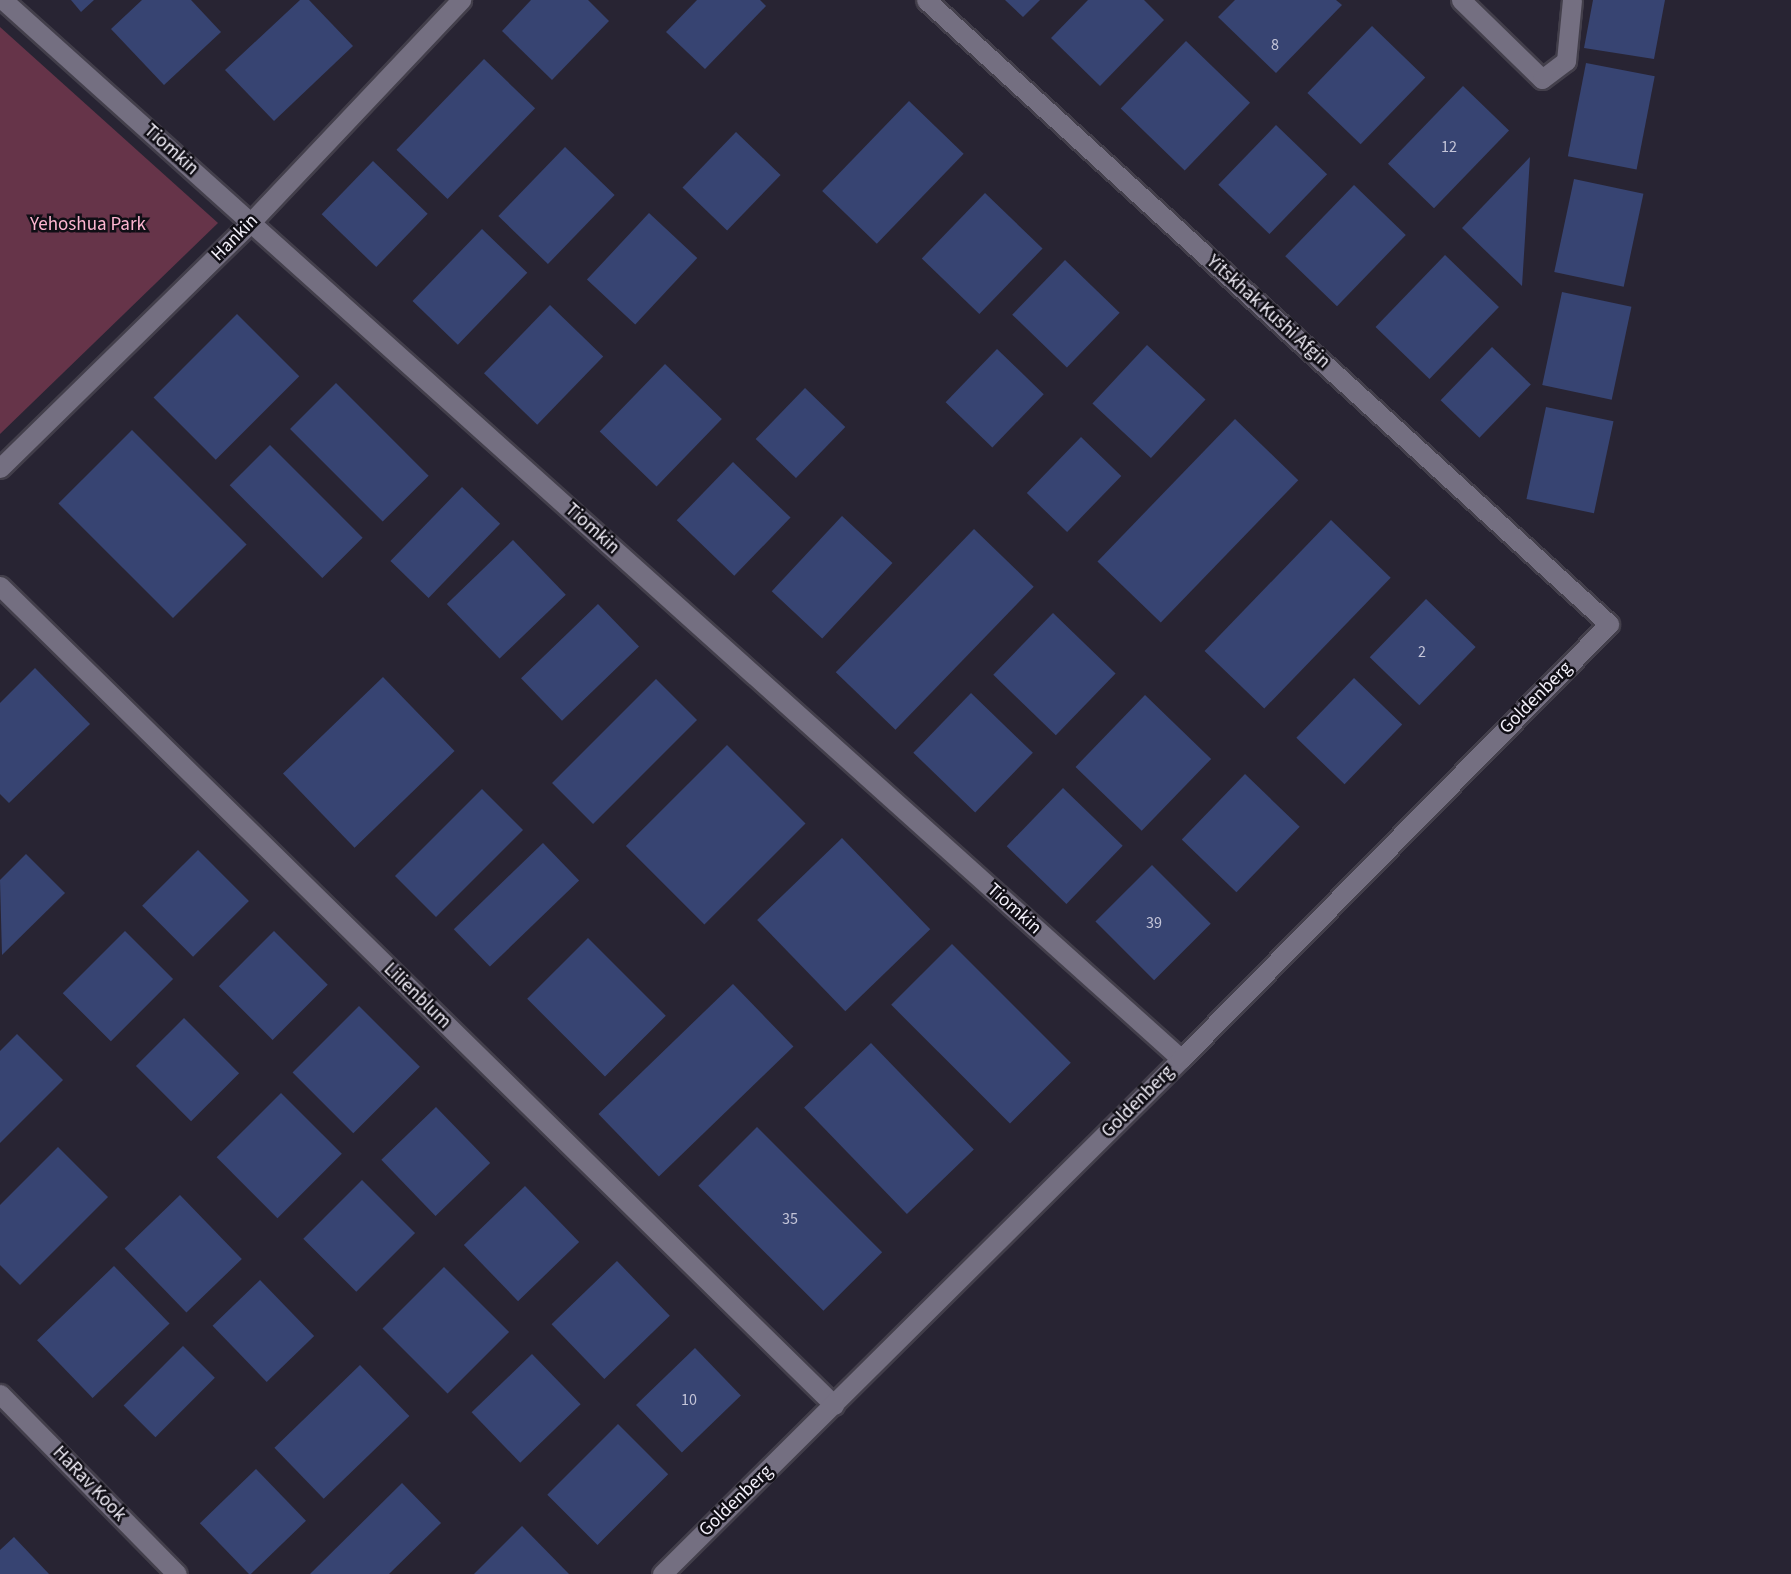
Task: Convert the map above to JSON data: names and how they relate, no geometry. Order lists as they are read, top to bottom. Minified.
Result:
{"streets":{"street":["Tiomkin","Hankin","Yitskhak Kushi Afgin","Goldenberg","Lilienblum","HaRav Kook"]},"crossings":[["Tiomkin","Hankin"],["Tiomkin","Goldenberg"],["Yitskhak Kushi Afgin","Goldenberg"],["Goldenberg","Lilienblum"]],"parks":["Yehoshua Park"],"house_numbers":["8","12","2","39","35","10"]}
